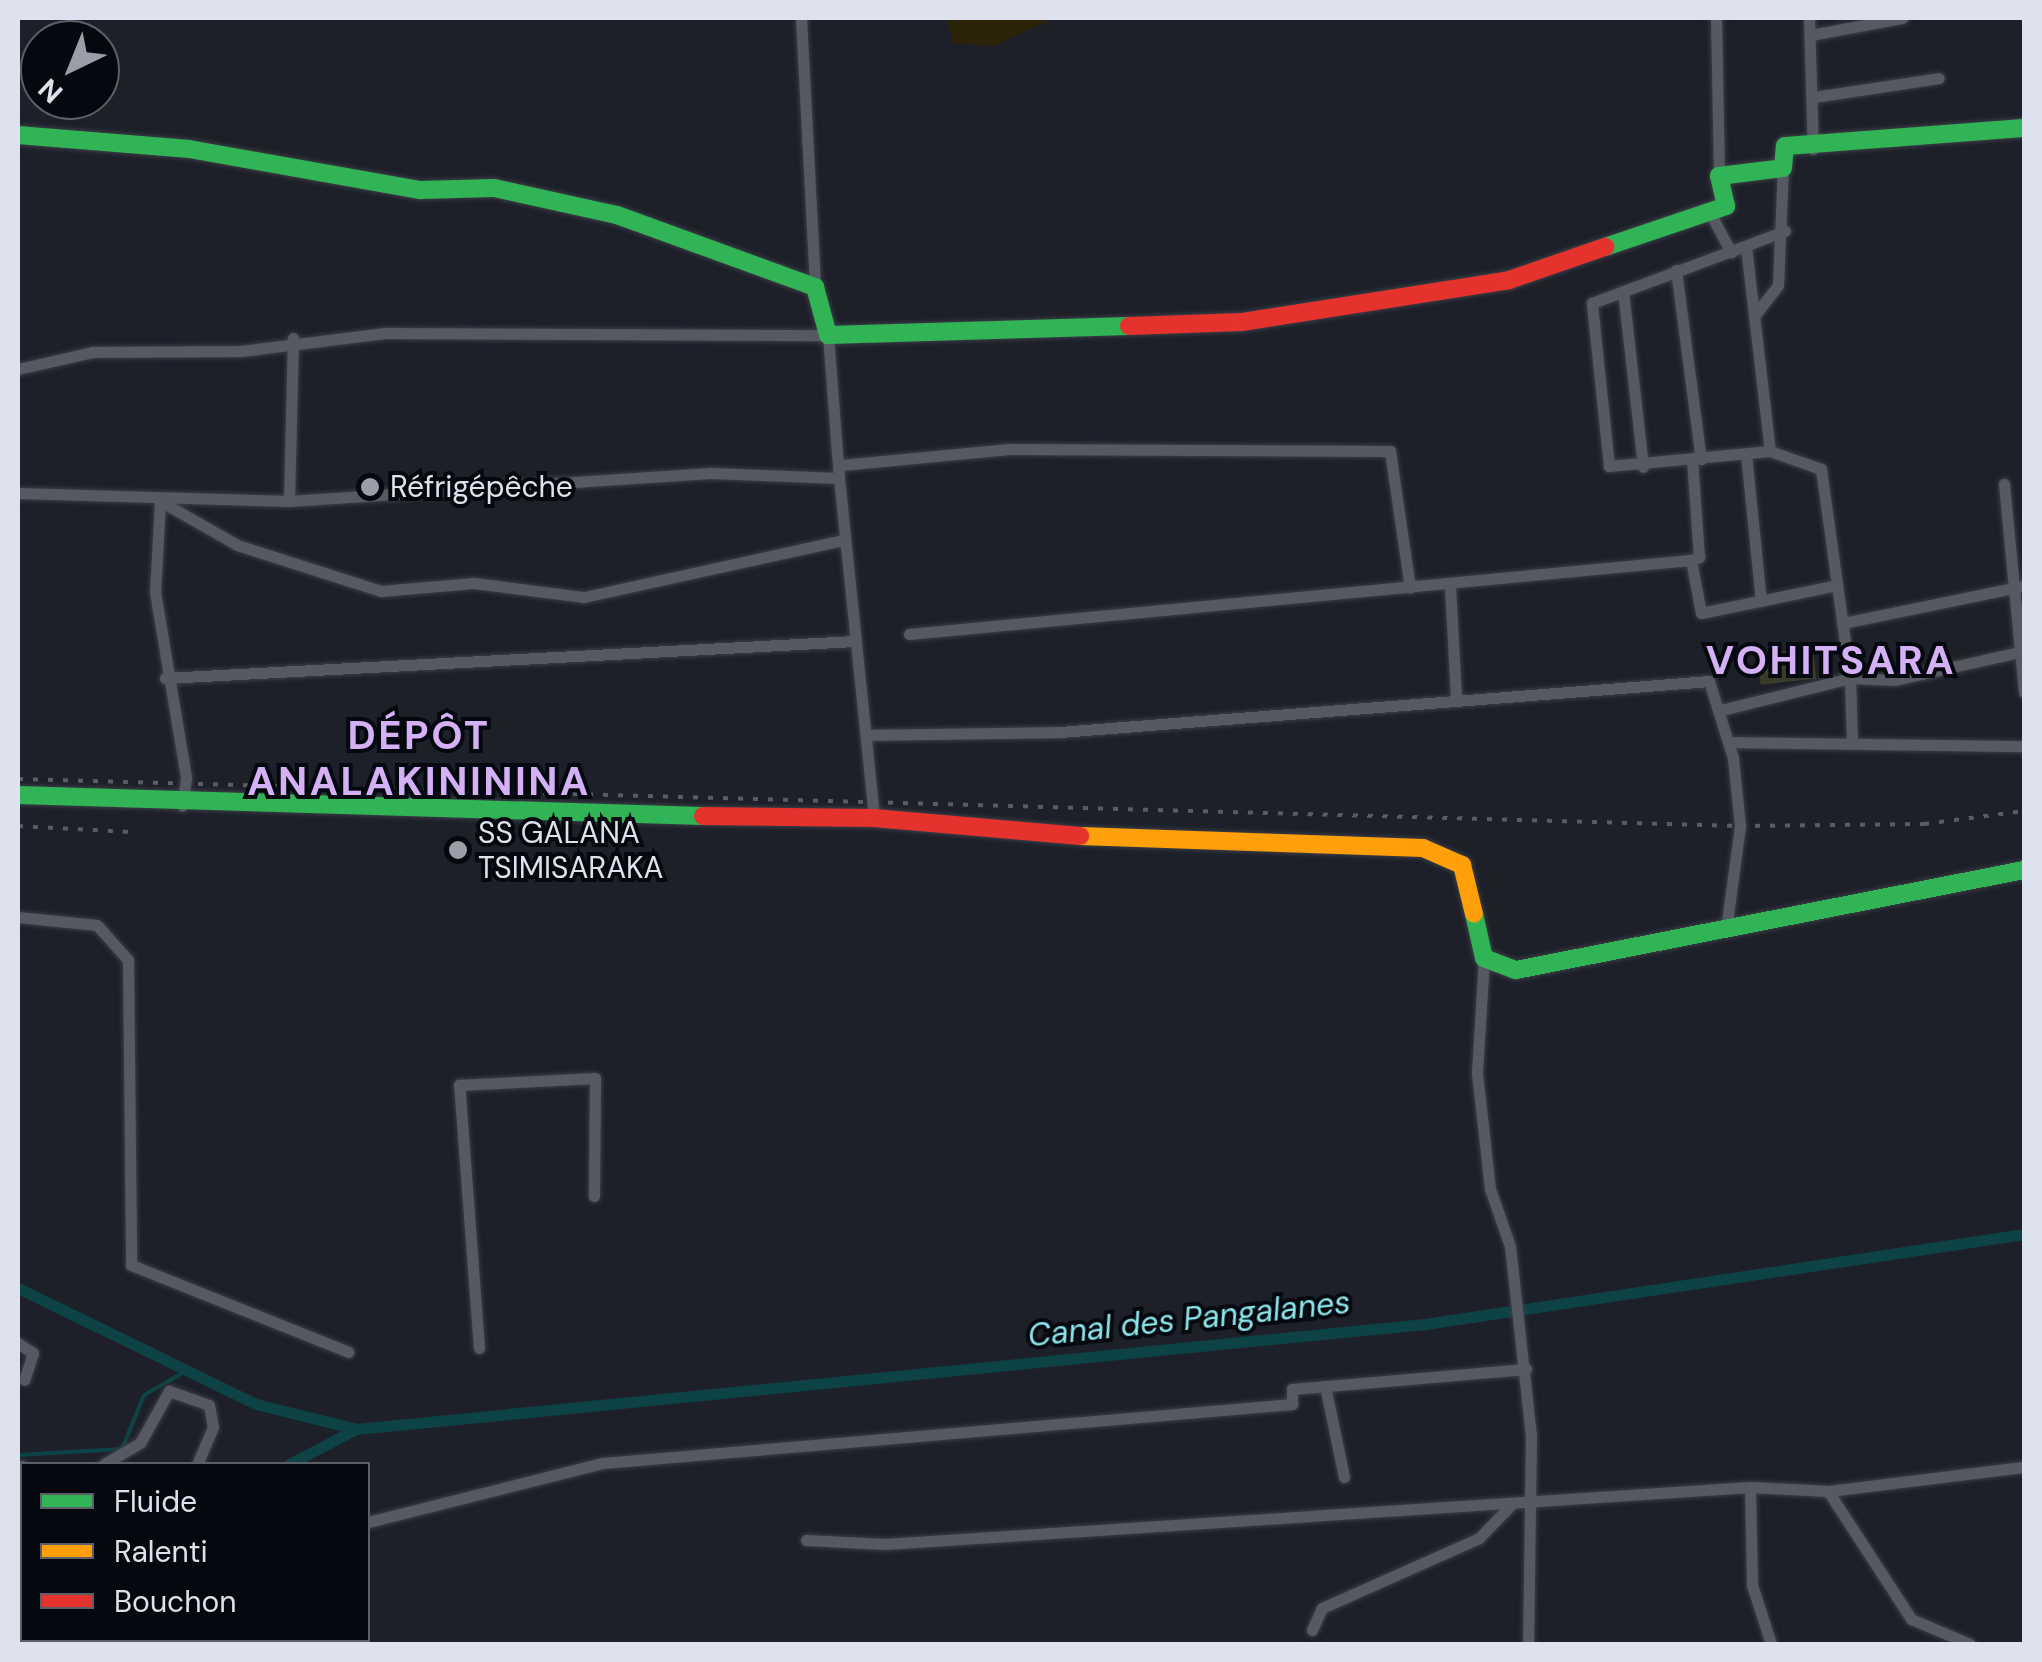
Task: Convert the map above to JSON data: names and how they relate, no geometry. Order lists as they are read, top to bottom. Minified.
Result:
{"districts":["VOHITSARA","DÉPÔT ANALAKINININA"],"water":["Canal des Pangalanes"],"places":["Réfrigépêche","SS GALANA TSIMISARAKA"],"legend":["Fluide","Ralenti","Bouchon"],"north":"bottom left"}
